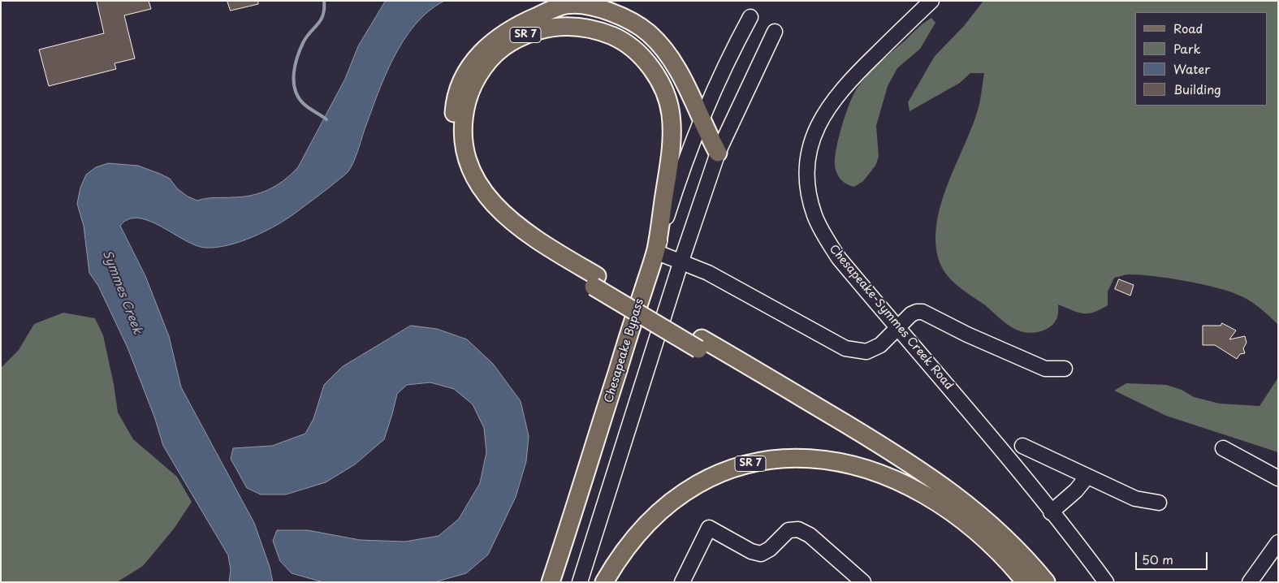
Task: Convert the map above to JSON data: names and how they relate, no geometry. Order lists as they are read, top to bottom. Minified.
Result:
{"streets":{"main road":["SR 7","Chesapeake Bypass"],"street":["Chesapeake-Symmes Creek Road"]},"crossings":[["SR 7","Chesapeake Bypass"]],"water":["Symmes Creek"],"legend":["Road","Park","Water","Building"],"scale_bar":"50 m"}
